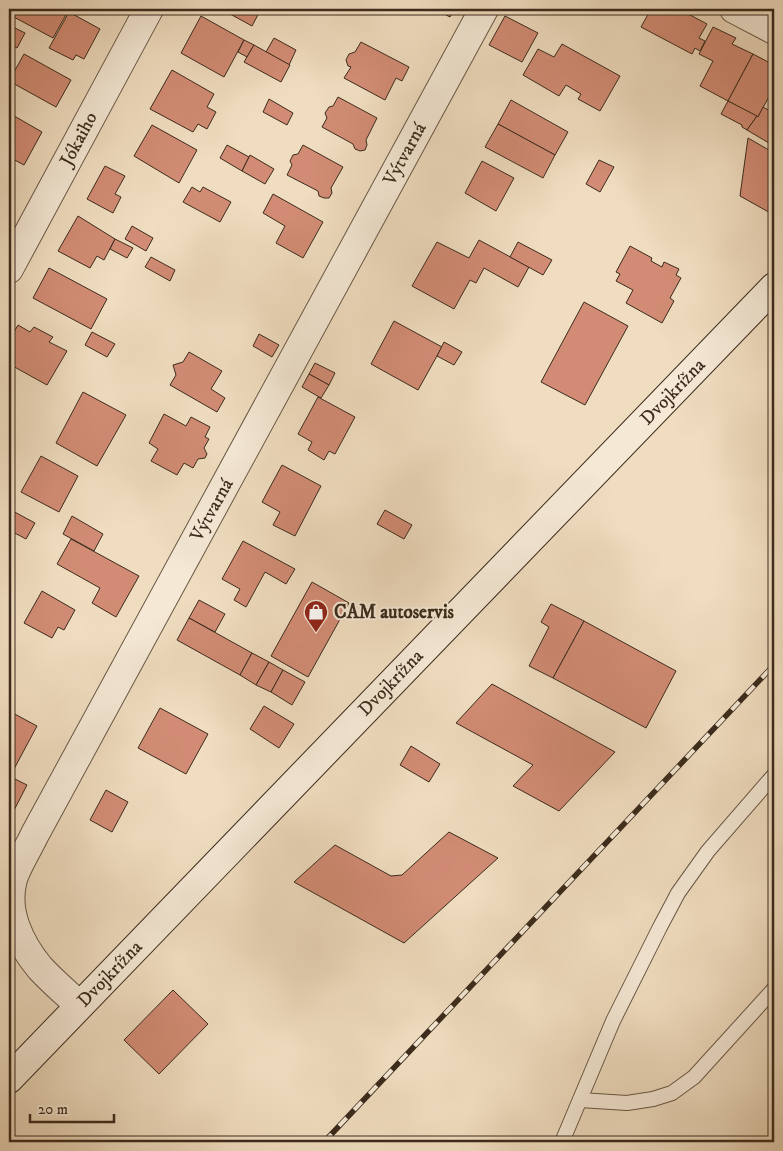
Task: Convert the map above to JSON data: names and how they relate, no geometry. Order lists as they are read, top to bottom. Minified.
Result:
{"streets":{"street":["Jókaiho","Výtvarná","Dvojkrížna"]},"crossings":[["Výtvarná","Dvojkrížna"]],"places":{"shop":["CAM autoservis"]},"scale_bar":"20 m"}
